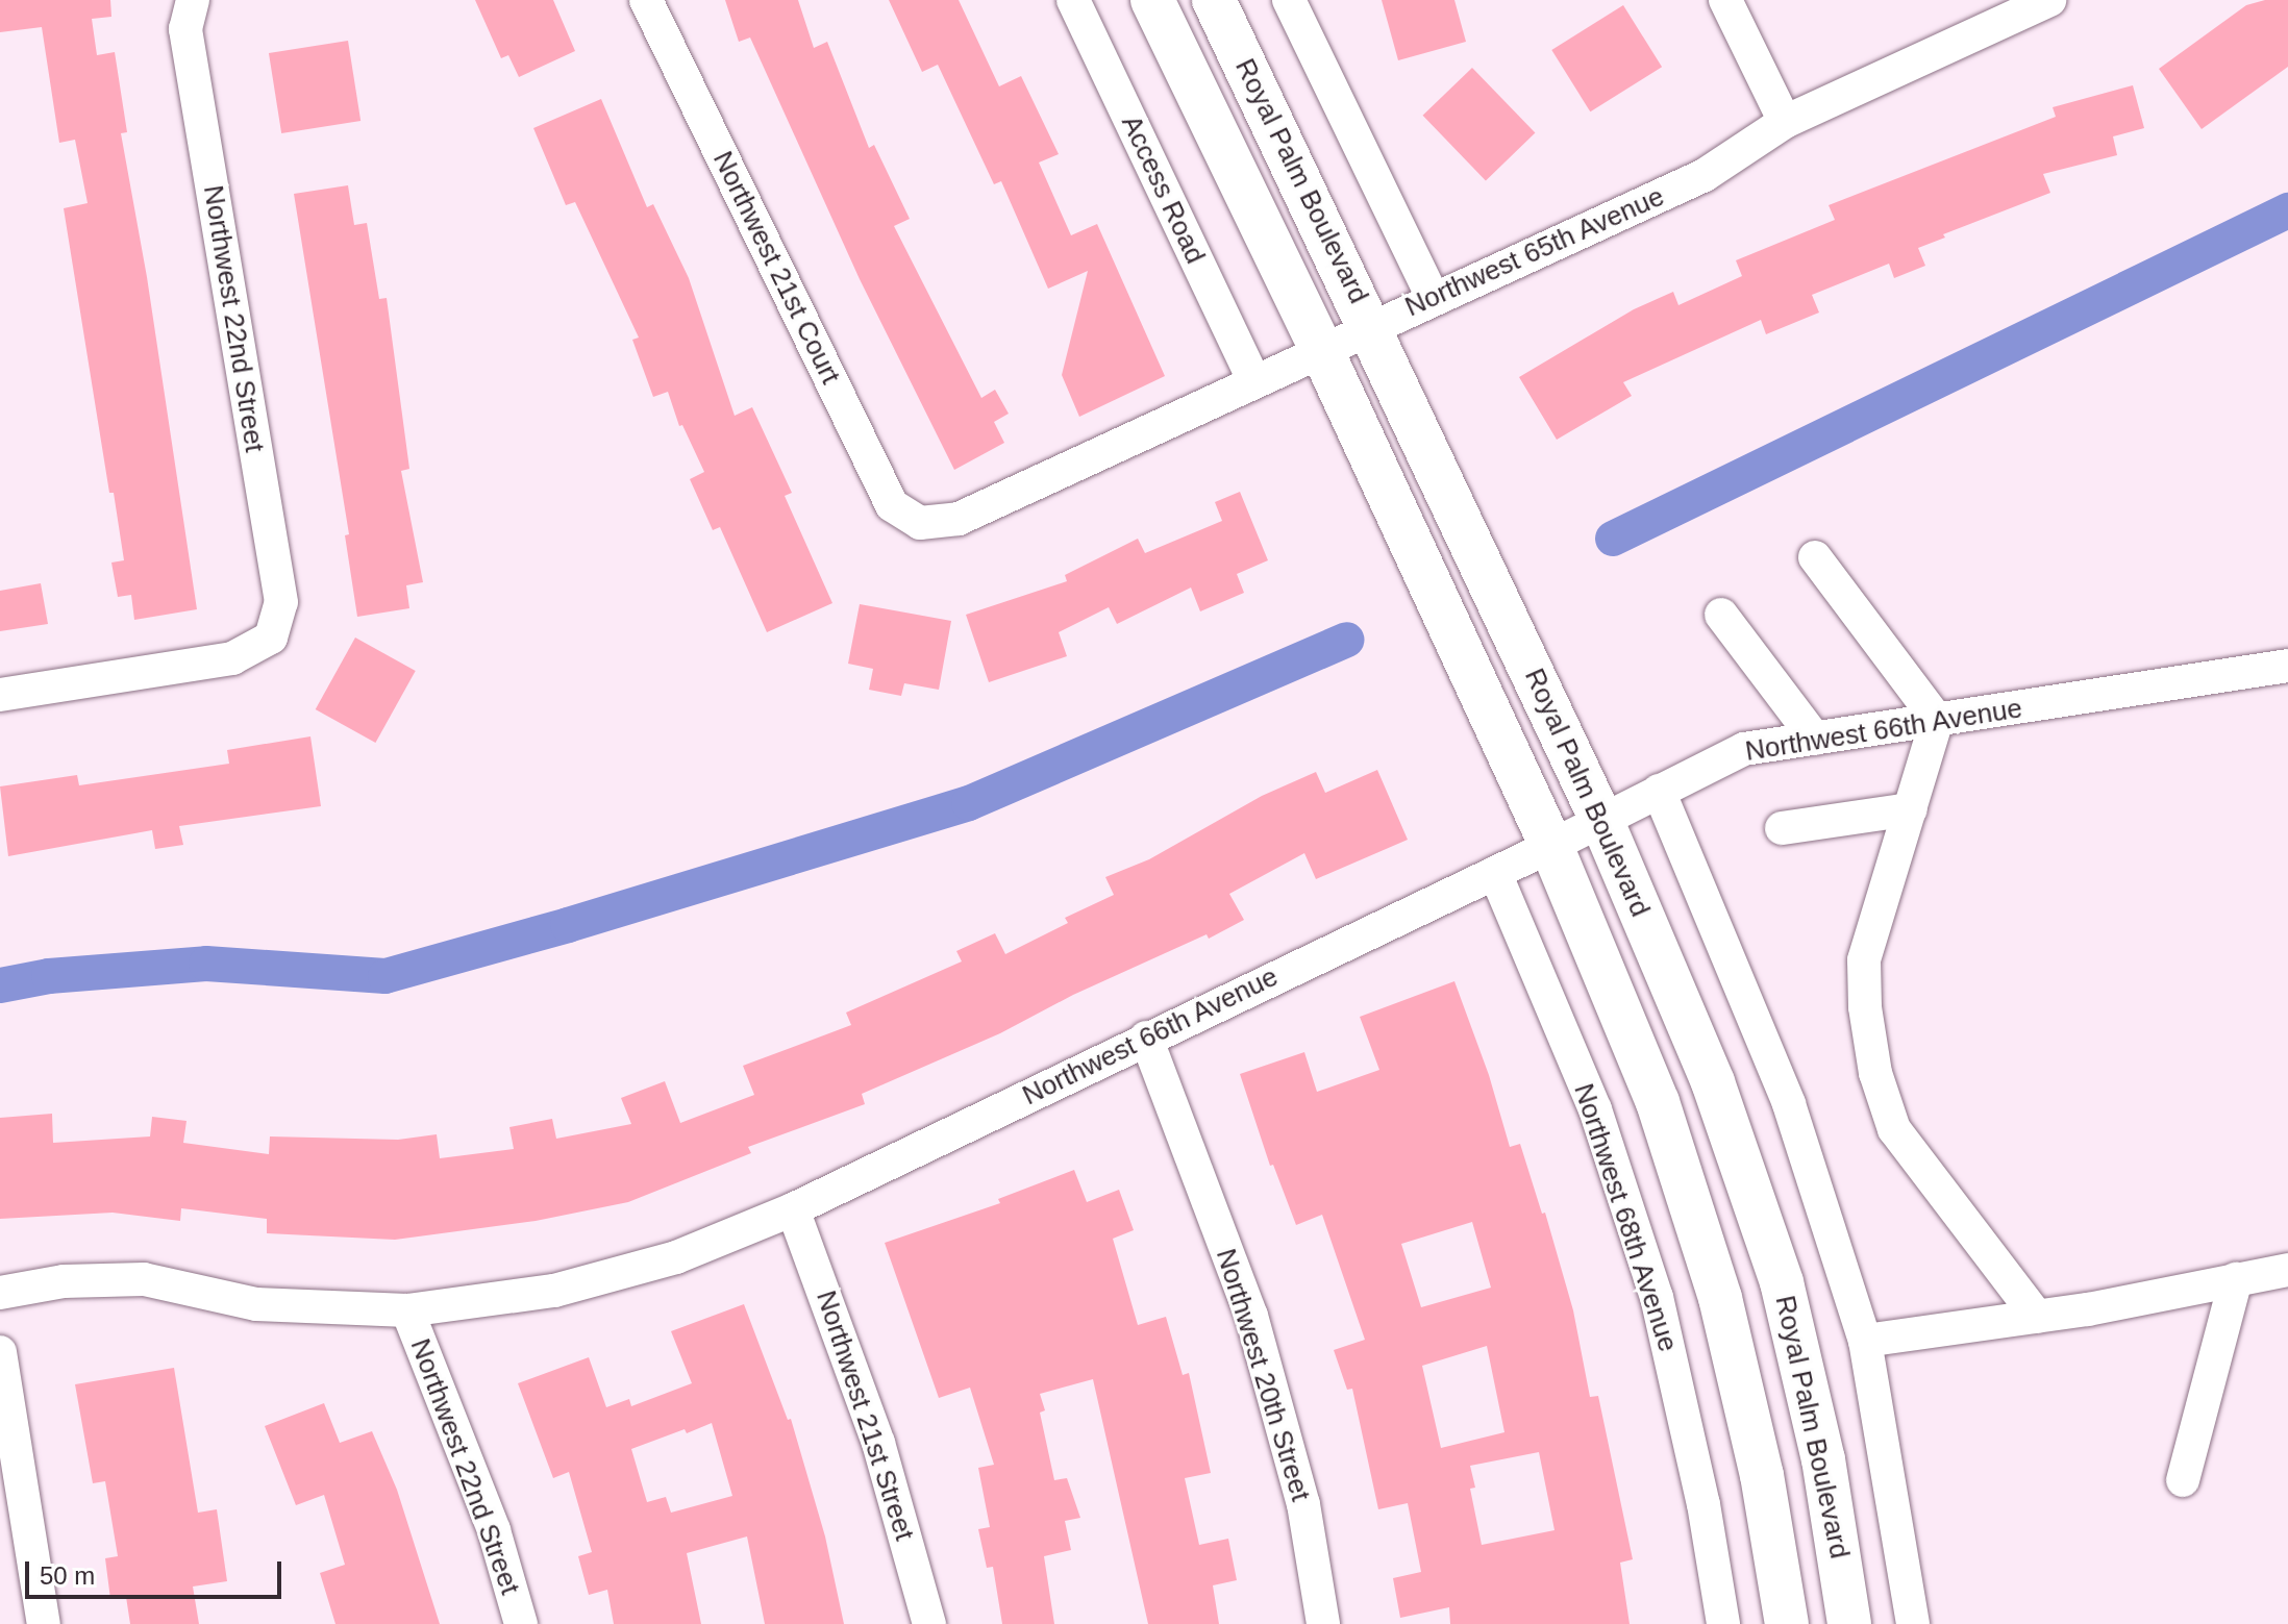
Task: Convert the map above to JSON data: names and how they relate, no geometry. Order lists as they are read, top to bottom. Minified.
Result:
{"streets":{"main road":["Royal Palm Boulevard"],"street":["Access Road","Northwest 65th Avenue","Northwest 21st Court","Northwest 22nd Street","Northwest 66th Avenue","Northwest 68th Avenue","Northwest 20th Street","Northwest 21st Street"]},"crossings":[["Royal Palm Boulevard","Northwest 65th Avenue"],["Royal Palm Boulevard","Northwest 66th Avenue"],["Access Road","Northwest 65th Avenue"],["Northwest 65th Avenue","Northwest 21st Court"],["Northwest 22nd Street","Northwest 66th Avenue"],["Northwest 66th Avenue","Northwest 68th Avenue"],["Northwest 66th Avenue","Northwest 20th Street"],["Northwest 66th Avenue","Northwest 21st Street"]],"scale_bar":"50 m"}
